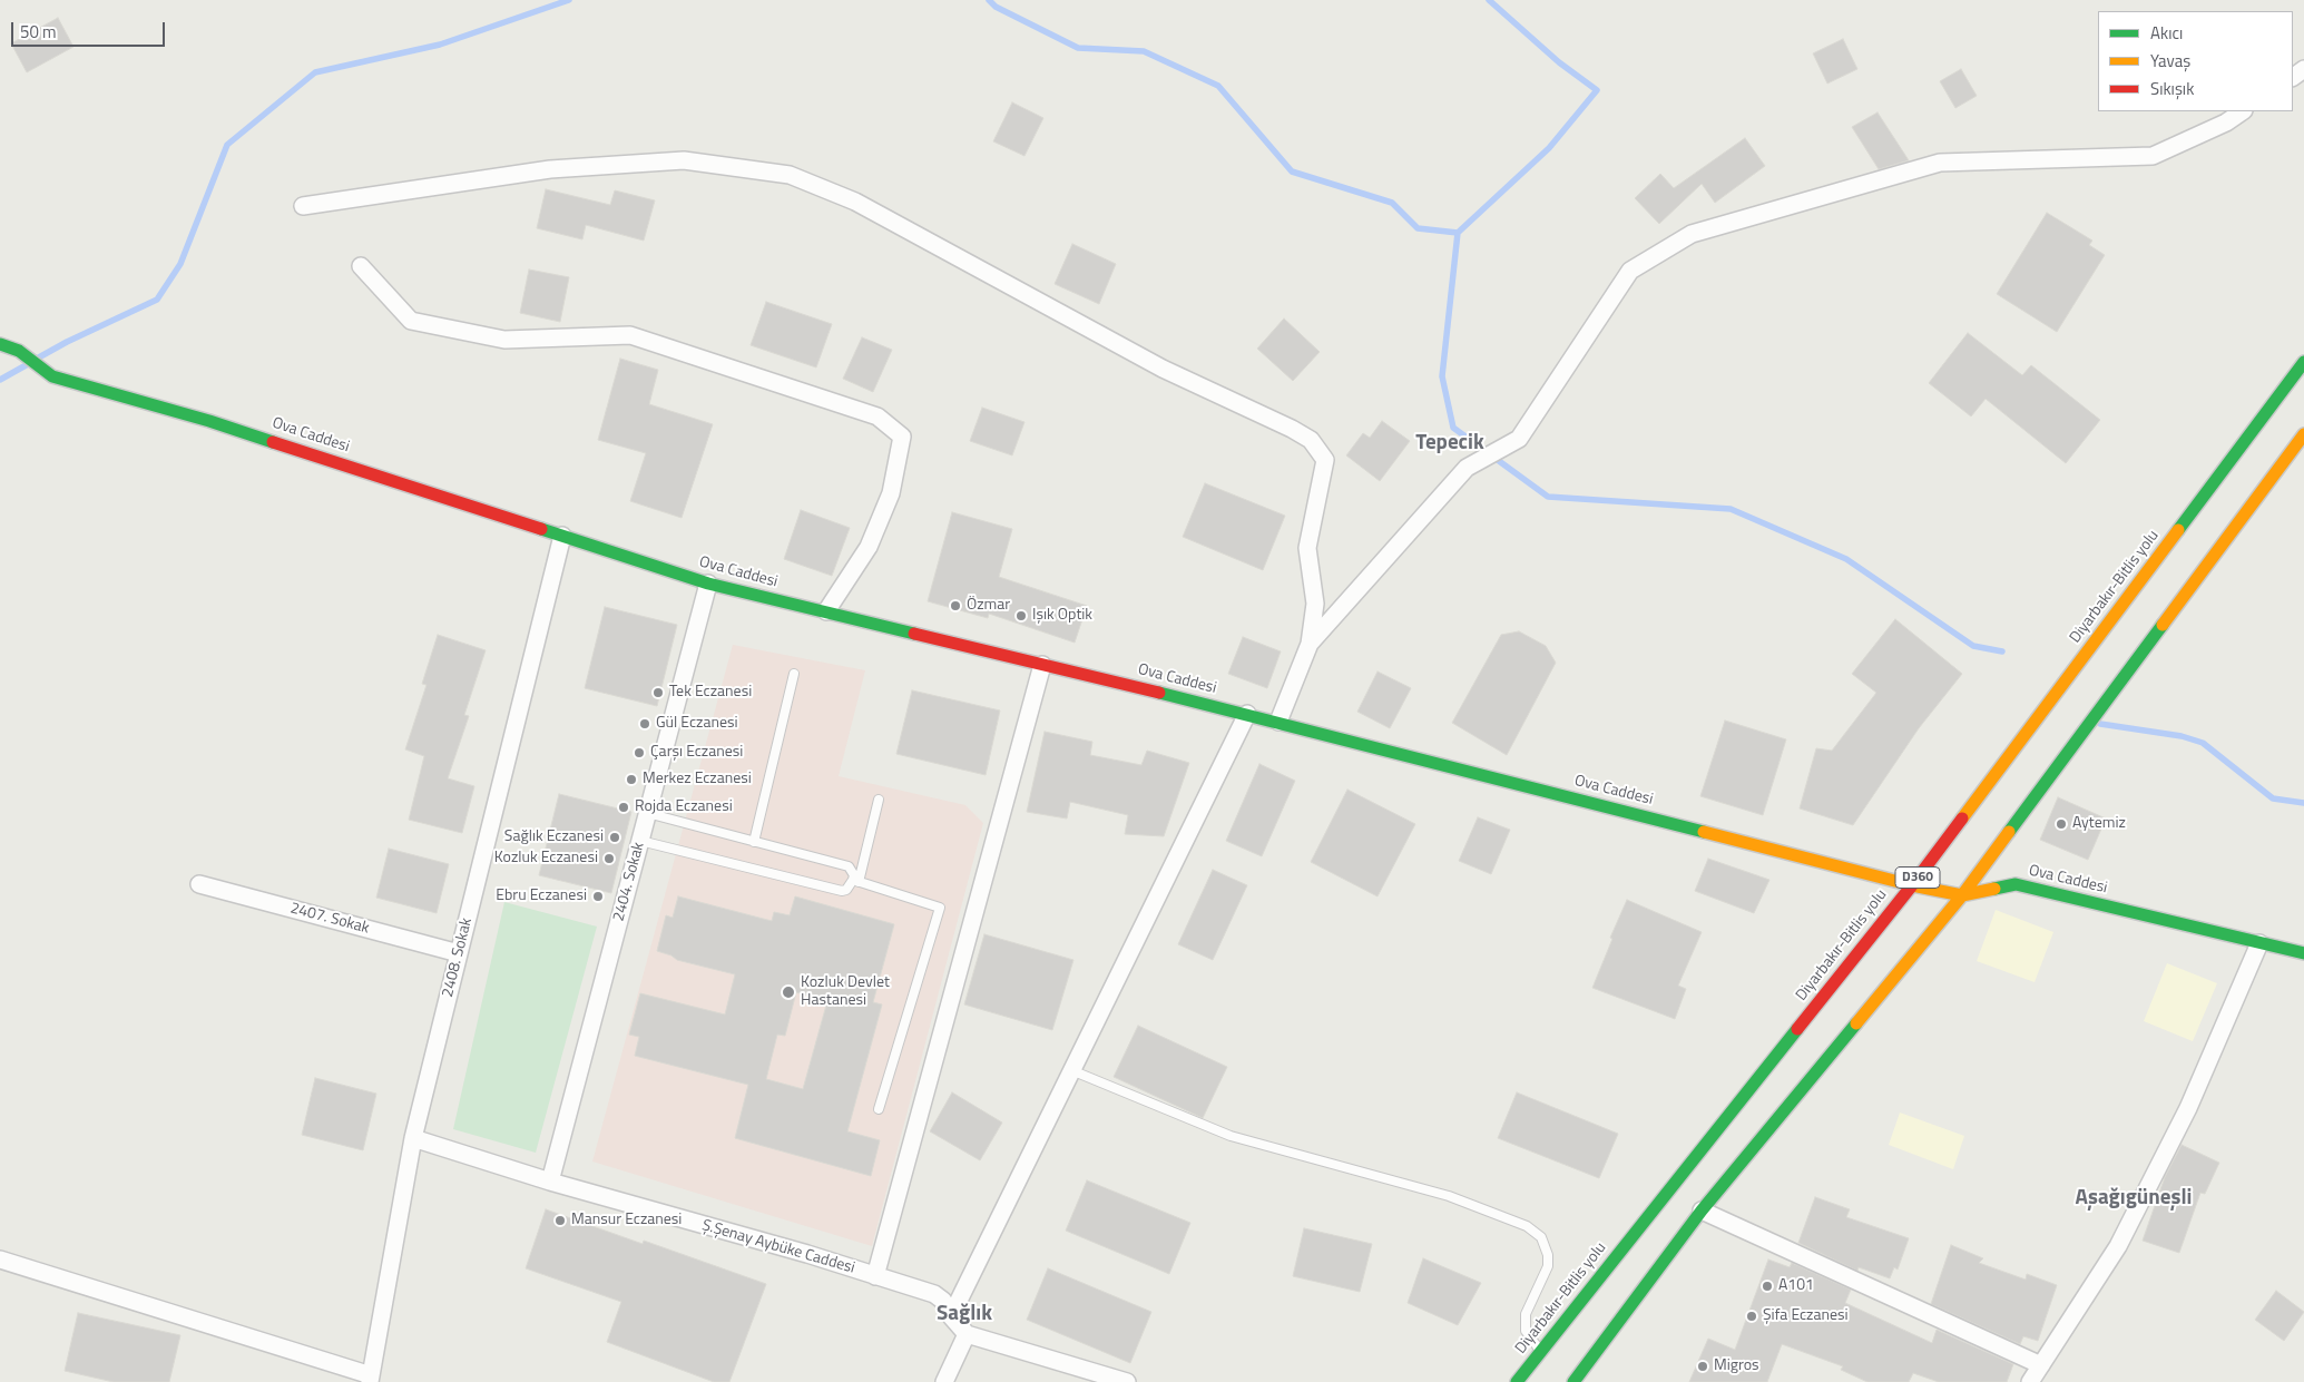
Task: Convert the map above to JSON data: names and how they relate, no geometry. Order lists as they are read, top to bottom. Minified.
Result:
{"streets":{"main road":["Ova Caddesi","Diyarbakır-Bitlis yolu","D360"],"street":["2404. Sokak","2407. Sokak","2408. Sokak","Ş.Şenay Aybüke Caddesi"]},"crossings":[["Ova Caddesi","Diyarbakır-Bitlis yolu"],["Ova Caddesi","D360"],["Ova Caddesi","2404. Sokak"],["Ova Caddesi","2408. Sokak"],["2404. Sokak","Ş.Şenay Aybüke Caddesi"],["2407. Sokak","2408. Sokak"],["2408. Sokak","Ş.Şenay Aybüke Caddesi"]],"districts":["Tepecik","Aşağıgüneşli","Sağlık"],"places":["Özmar","Işık Optik","Tek Eczanesi","Gül Eczanesi","Çarşı Eczanesi","Merkez Eczanesi","Rojda Eczanesi","Aytemiz","Sağlık Eczanesi","Kozluk Eczanesi","Ebru Eczanesi","Kozluk Devlet Hastanesi","Mansur Eczanesi","A101","Şifa Eczanesi","Migros"],"legend":["Akıcı","Yavaş","Sıkışık"],"scale_bar":"50 m"}
